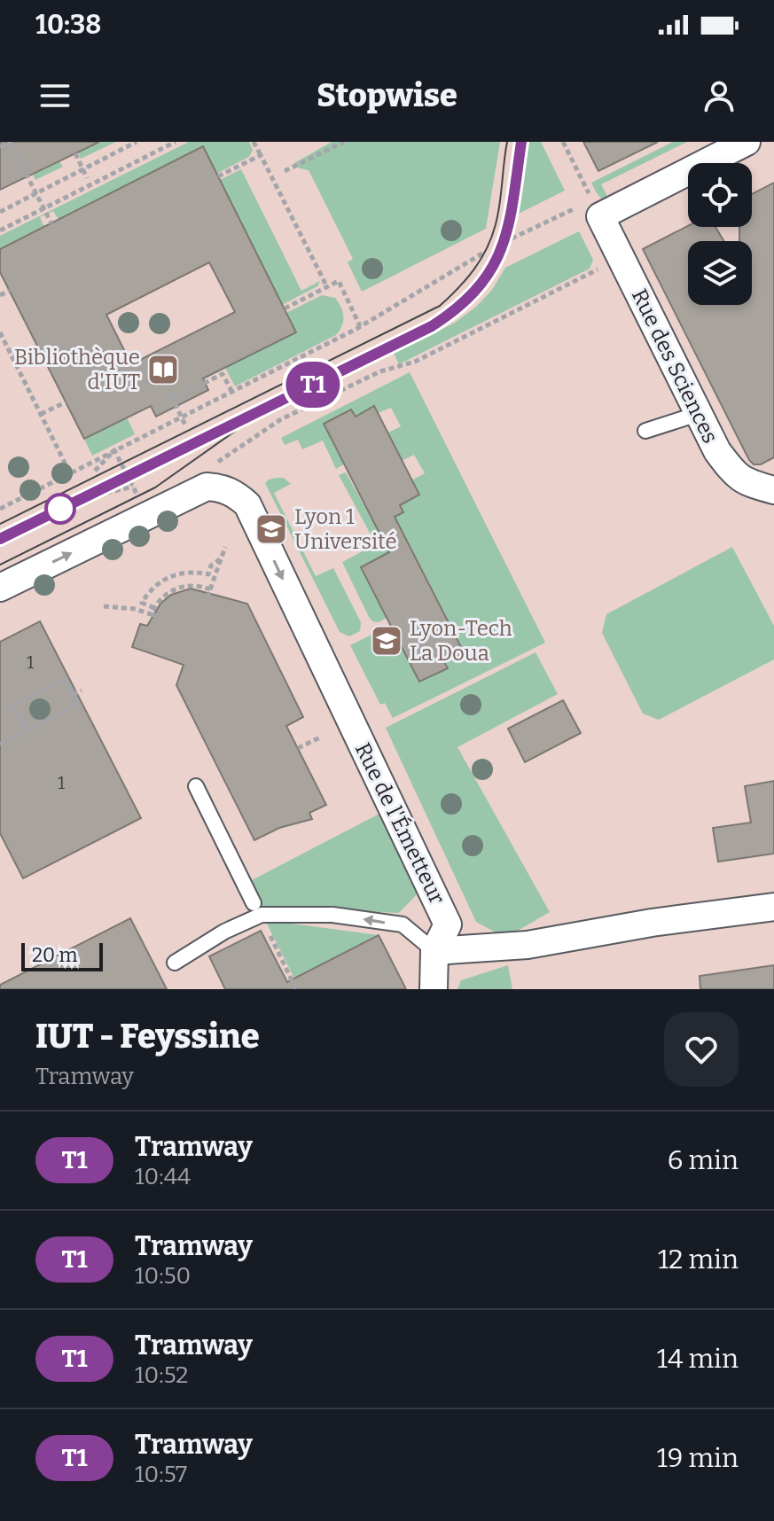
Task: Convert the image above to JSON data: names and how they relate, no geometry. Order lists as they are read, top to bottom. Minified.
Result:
{"streets":{"street":["Rue des Sciences","Rue de l'Émetteur"]},"one_way":["Rue de l'Émetteur"],"places":{"library":["Bibliothèque d'IUT"],"school or university":["Lyon 1 Université","Lyon-Tech La Doua"]},"lines":["tram line T1"],"house_numbers":["1","1"],"scale_bar":"20 m","page":{"status":"10:38","header":"Stopwise","on_map":"T1","scale":"20 m","heading":["IUT - Feyssine","Tramway"],"list":[{"mark":"T1","name":"Tramway","note":"10:44","value":"6 min"},{"mark":"T1","name":"Tramway","note":"10:50","value":"12 min"},{"mark":"T1","name":"Tramway","note":"10:52","value":"14 min"},{"mark":"T1","name":"Tramway","note":"10:57","value":"19 min"}]}}
